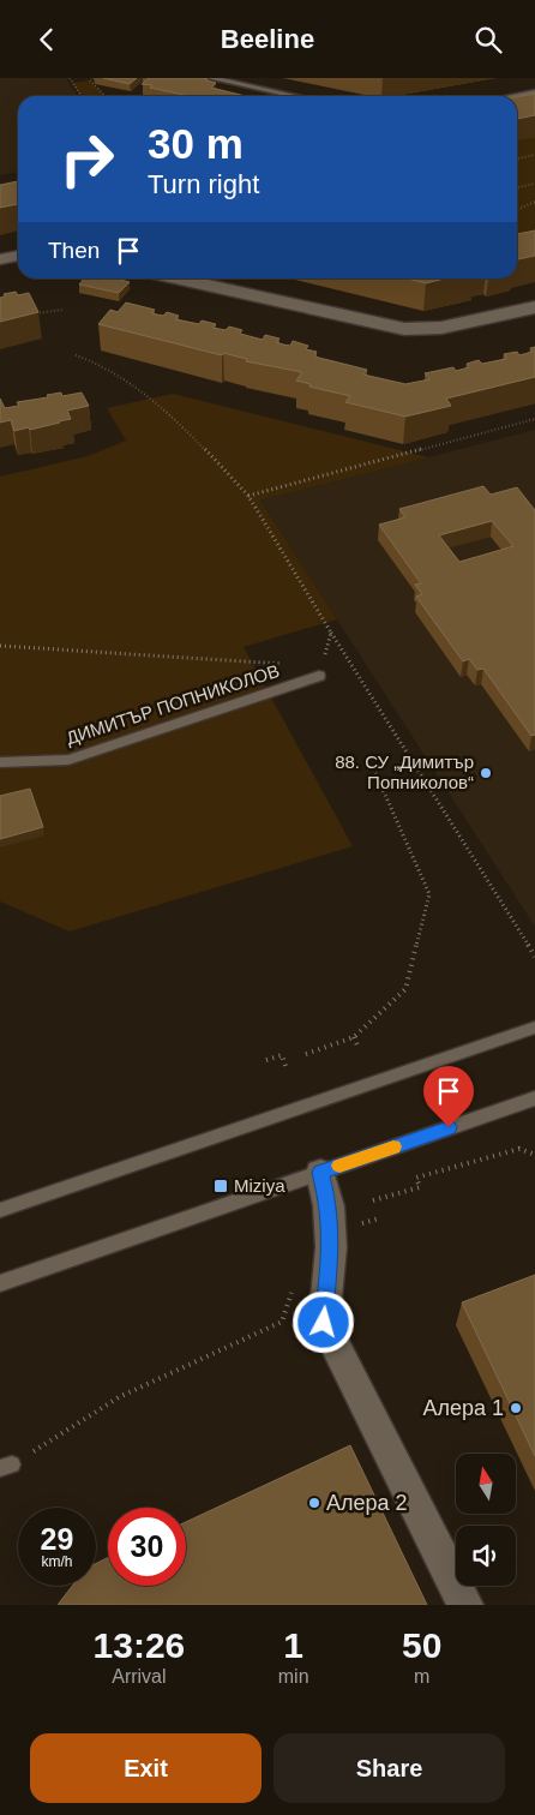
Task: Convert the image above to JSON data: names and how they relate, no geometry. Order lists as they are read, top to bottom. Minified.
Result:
{"streets":{"lane":["ДИМИТЪР ПОПНИКОЛОВ"]},"places":{"other":["88. СУ „Димитър Попниколов“","Алера 1","Алера 2"],"transit":["Miziya"]},"north":"top","page":{"header":"Beeline","turn":["30 m","Turn right"],"then":"Then","speed":"29 km/h","limit":"30","eta":["13:26","Arrival","1","min","50","m"],"buttons":["Exit","Share"]}}
